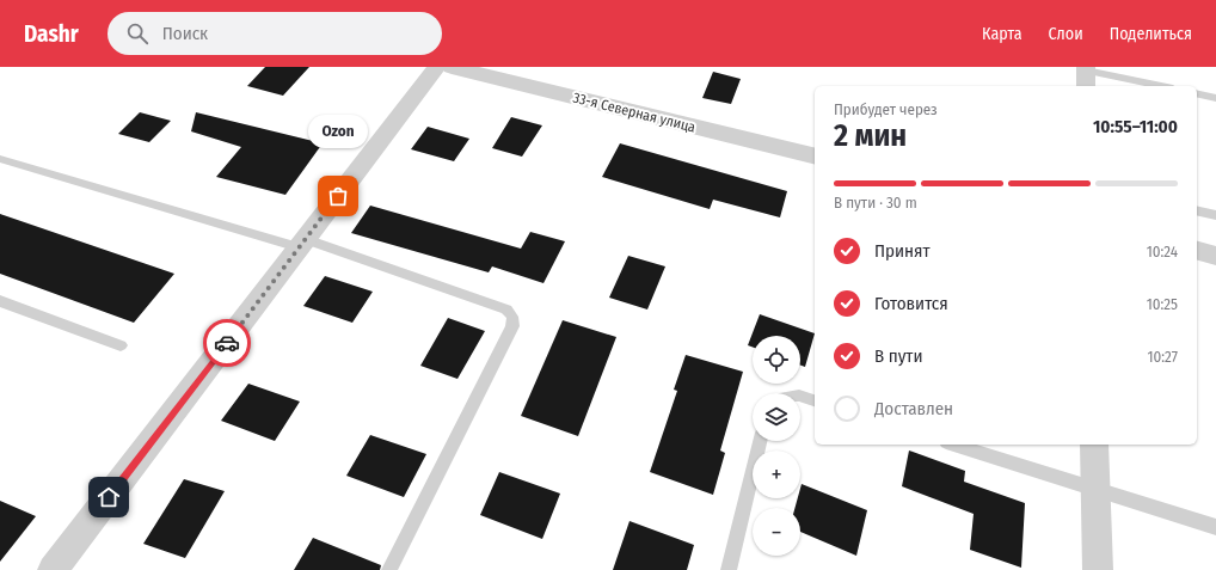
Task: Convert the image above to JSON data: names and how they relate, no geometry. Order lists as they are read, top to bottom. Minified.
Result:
{"streets":{"street":["33-я Северная улица"]},"places":["Ozon"],"page":{"header":"Dashr","search":"Поиск","nav":["Карта","Слои","Поделиться"],"heading":["2 мин","Прибудет через","10:55–11:00"],"bubble":"Ozon","bar":"В пути · 30 m","list":[["Принят","10:24"],["Готовится","10:25"],["В пути","10:27"],"Доставлен"],"map_buttons":["+","−"]}}
